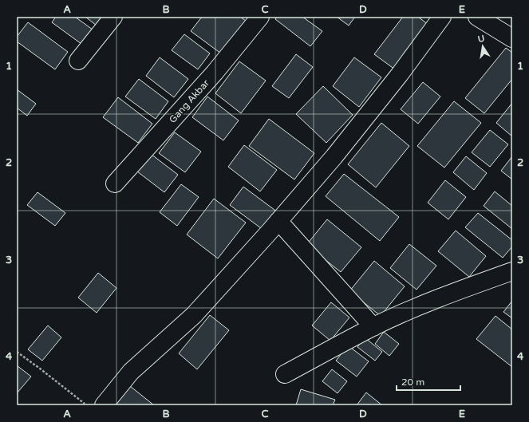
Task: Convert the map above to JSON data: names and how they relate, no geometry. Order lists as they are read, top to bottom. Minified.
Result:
{"streets":{"street":["Gang Akbar"]},"scale_bar":"20 m","north":"top","grid":{"columns":["A","B","C","D","E"],"rows":["1","2","3","4"]}}
